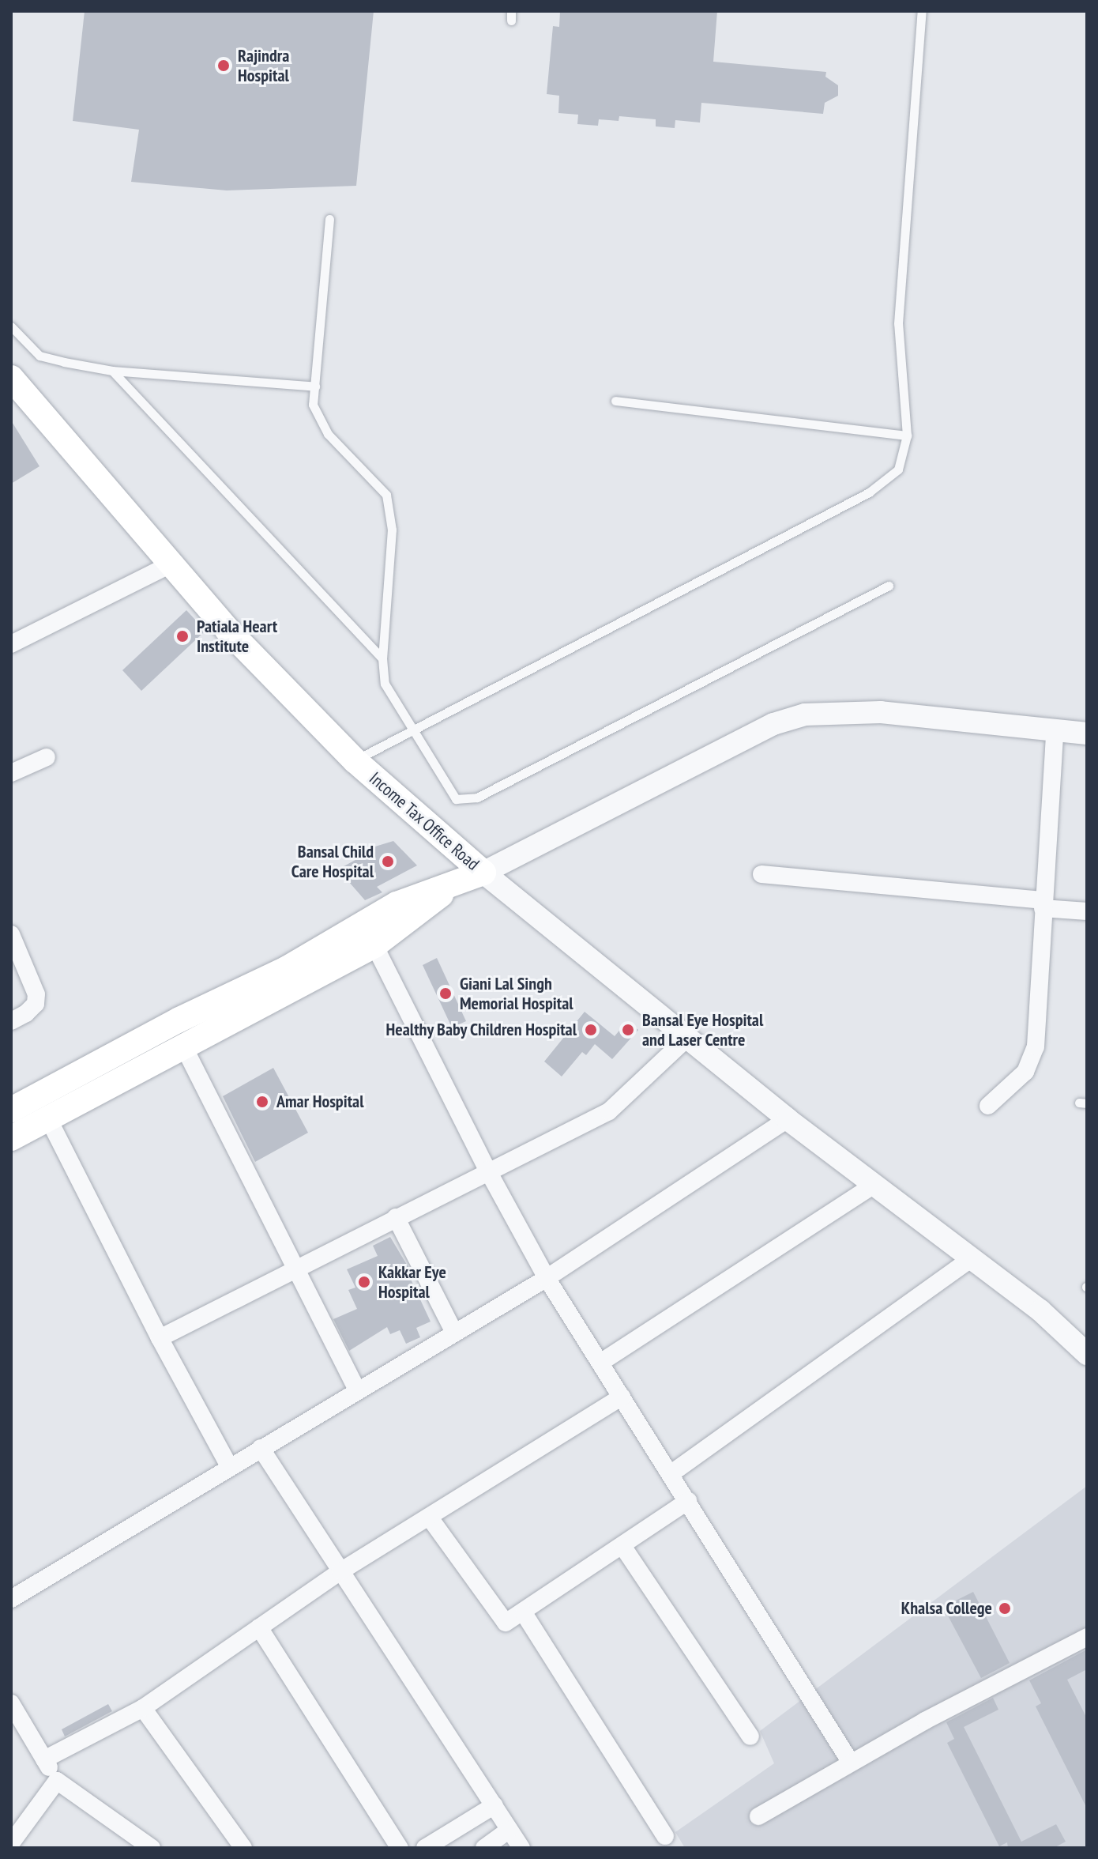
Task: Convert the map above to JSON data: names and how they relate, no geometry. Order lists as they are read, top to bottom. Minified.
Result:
{"streets":{"main road":["Income Tax Office Road"]},"places":["Rajindra Hospital","Patiala Heart Institute","Bansal Child Care Hospital","Giani Lal Singh Memorial Hospital","Healthy Baby Children Hospital","Bansal Eye Hospital and Laser Centre","Amar Hospital","Kakkar Eye Hospital","Khalsa College"]}
